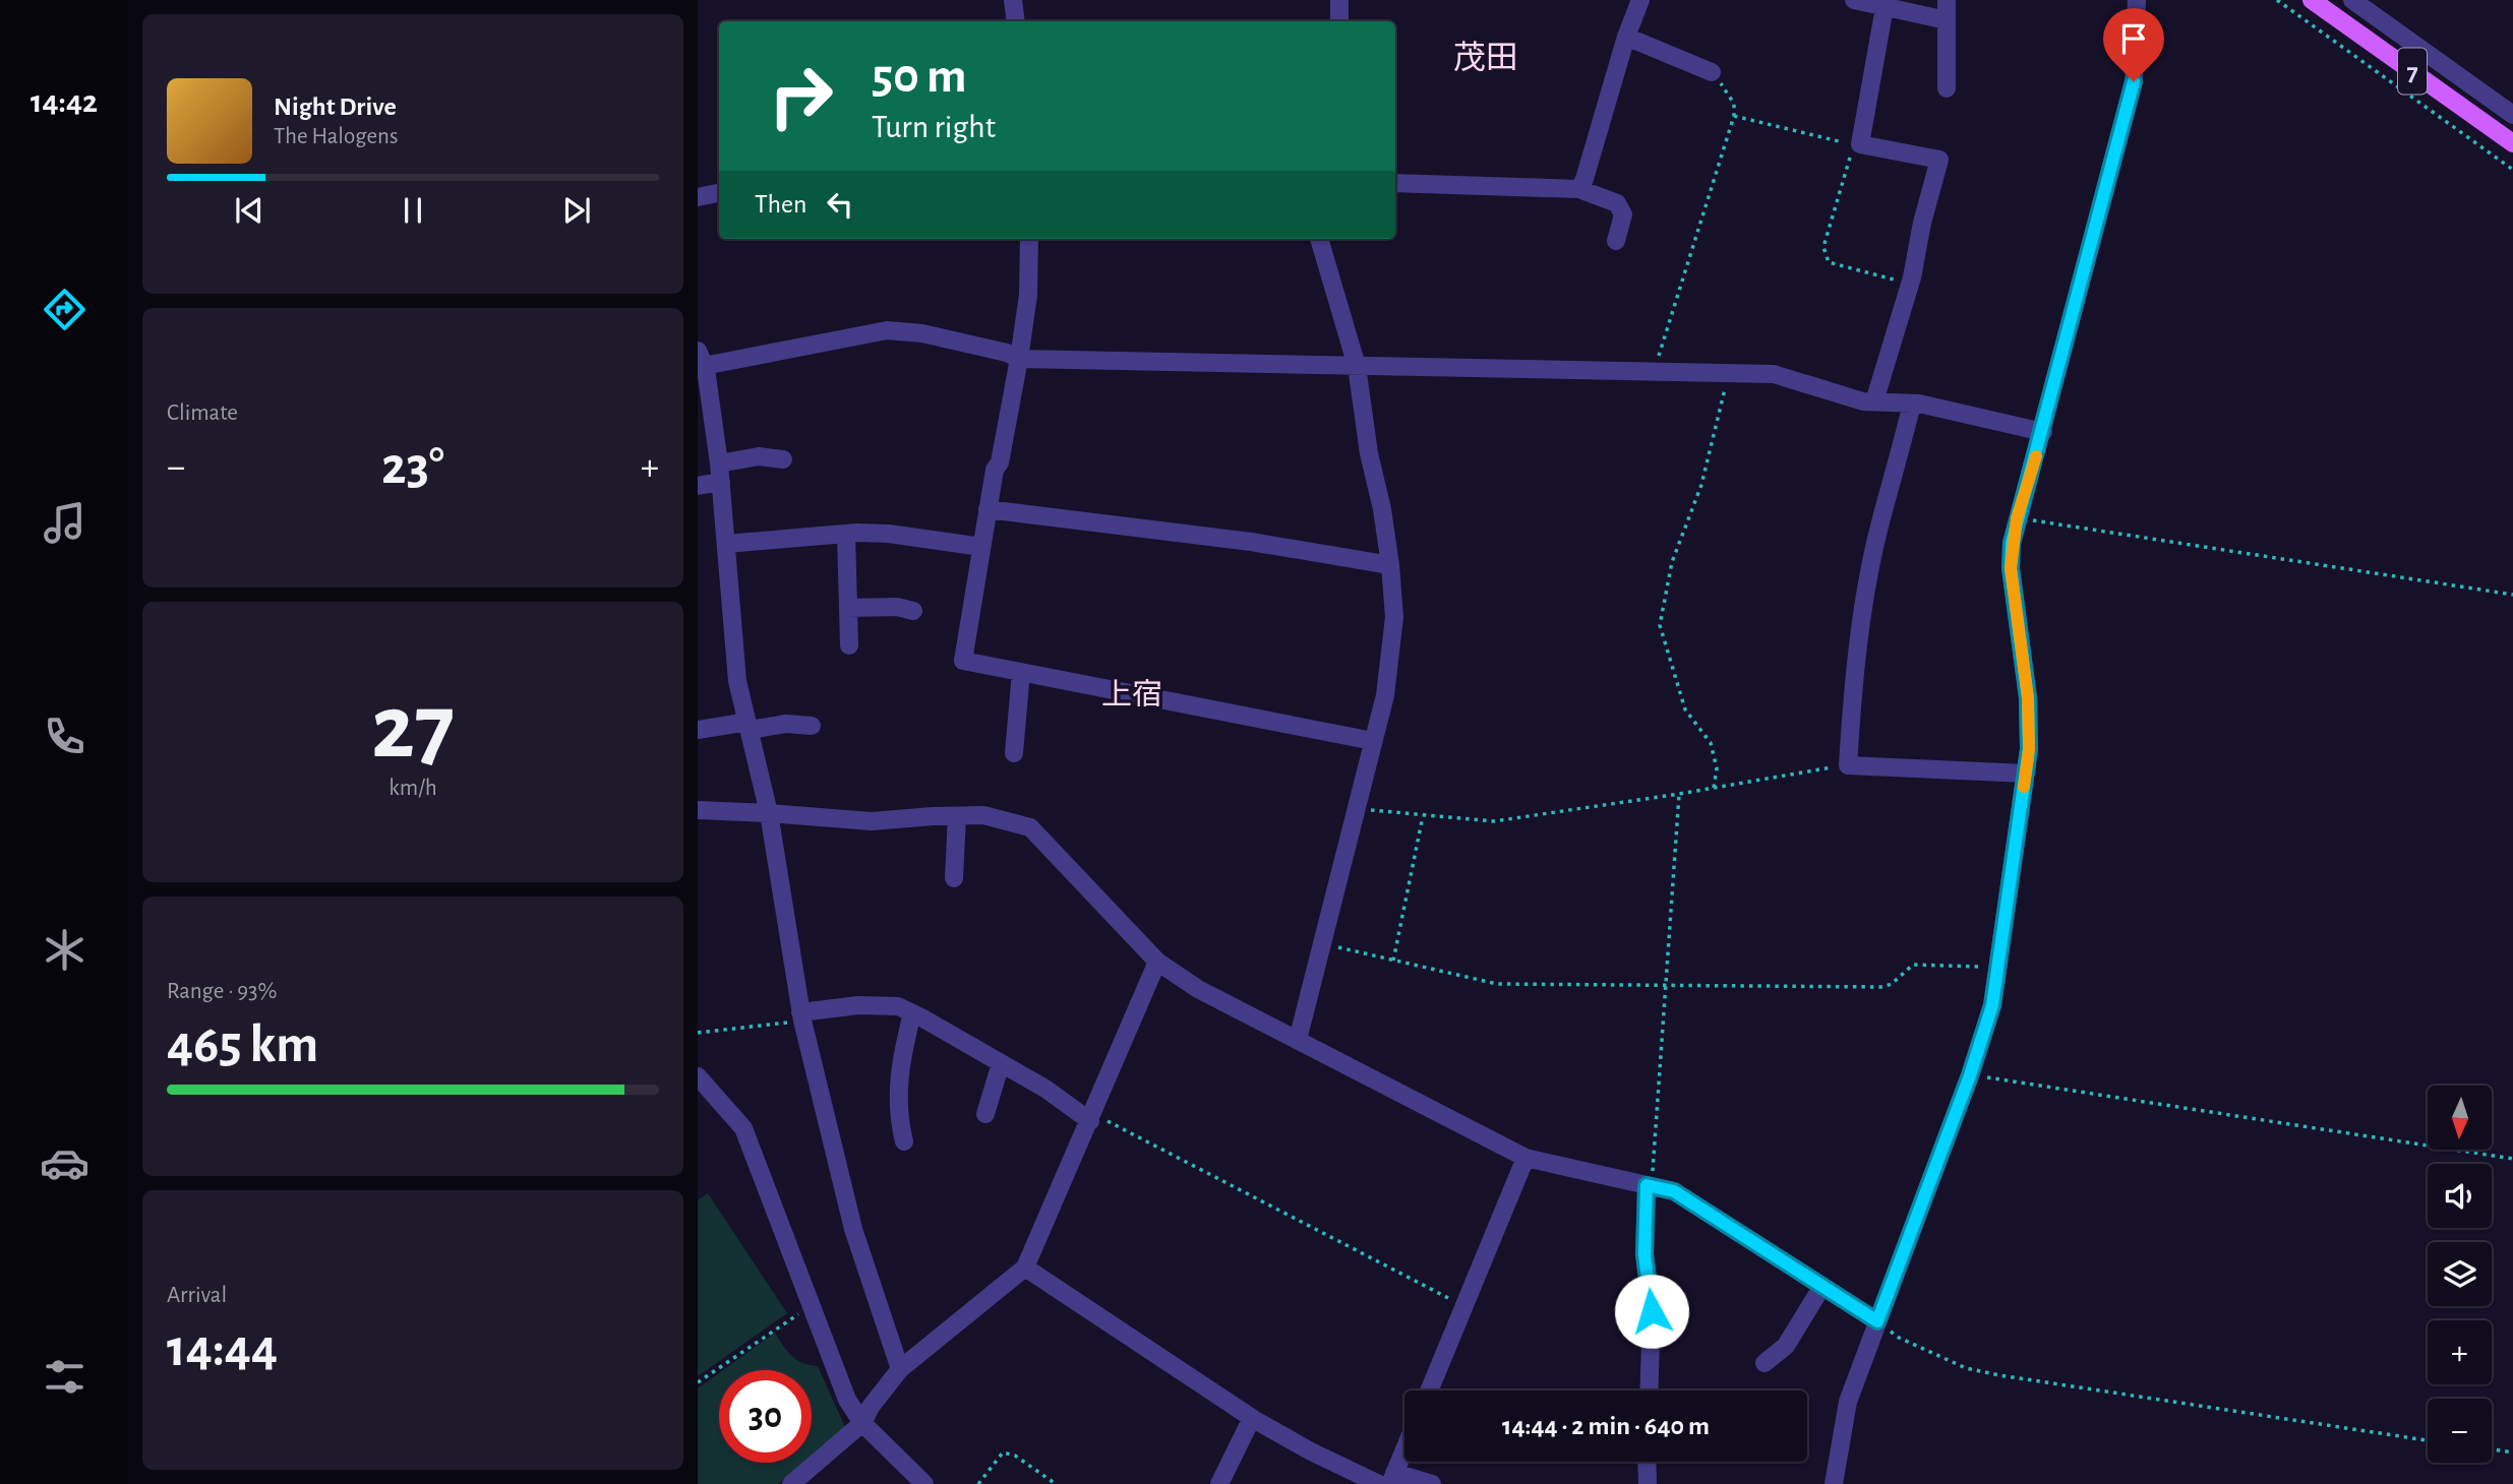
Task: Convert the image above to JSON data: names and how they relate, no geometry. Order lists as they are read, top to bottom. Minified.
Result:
{"streets":{"main road":["7"]},"districts":["茂田","上宿"],"north":"bottom","page":{"tabs":"14:42","turn":["50 m","Turn right"],"song":["Night Drive","The Halogens"],"then":"Then","tile":["Climate",["27","km/h"],["Range · 93%","465 km"],["Arrival","14:44"]],"heat":["−","23°","+"],"map_buttons":["+","−"],"limit":"30","trip":"14:44 · 2 min · 640 m"}}
